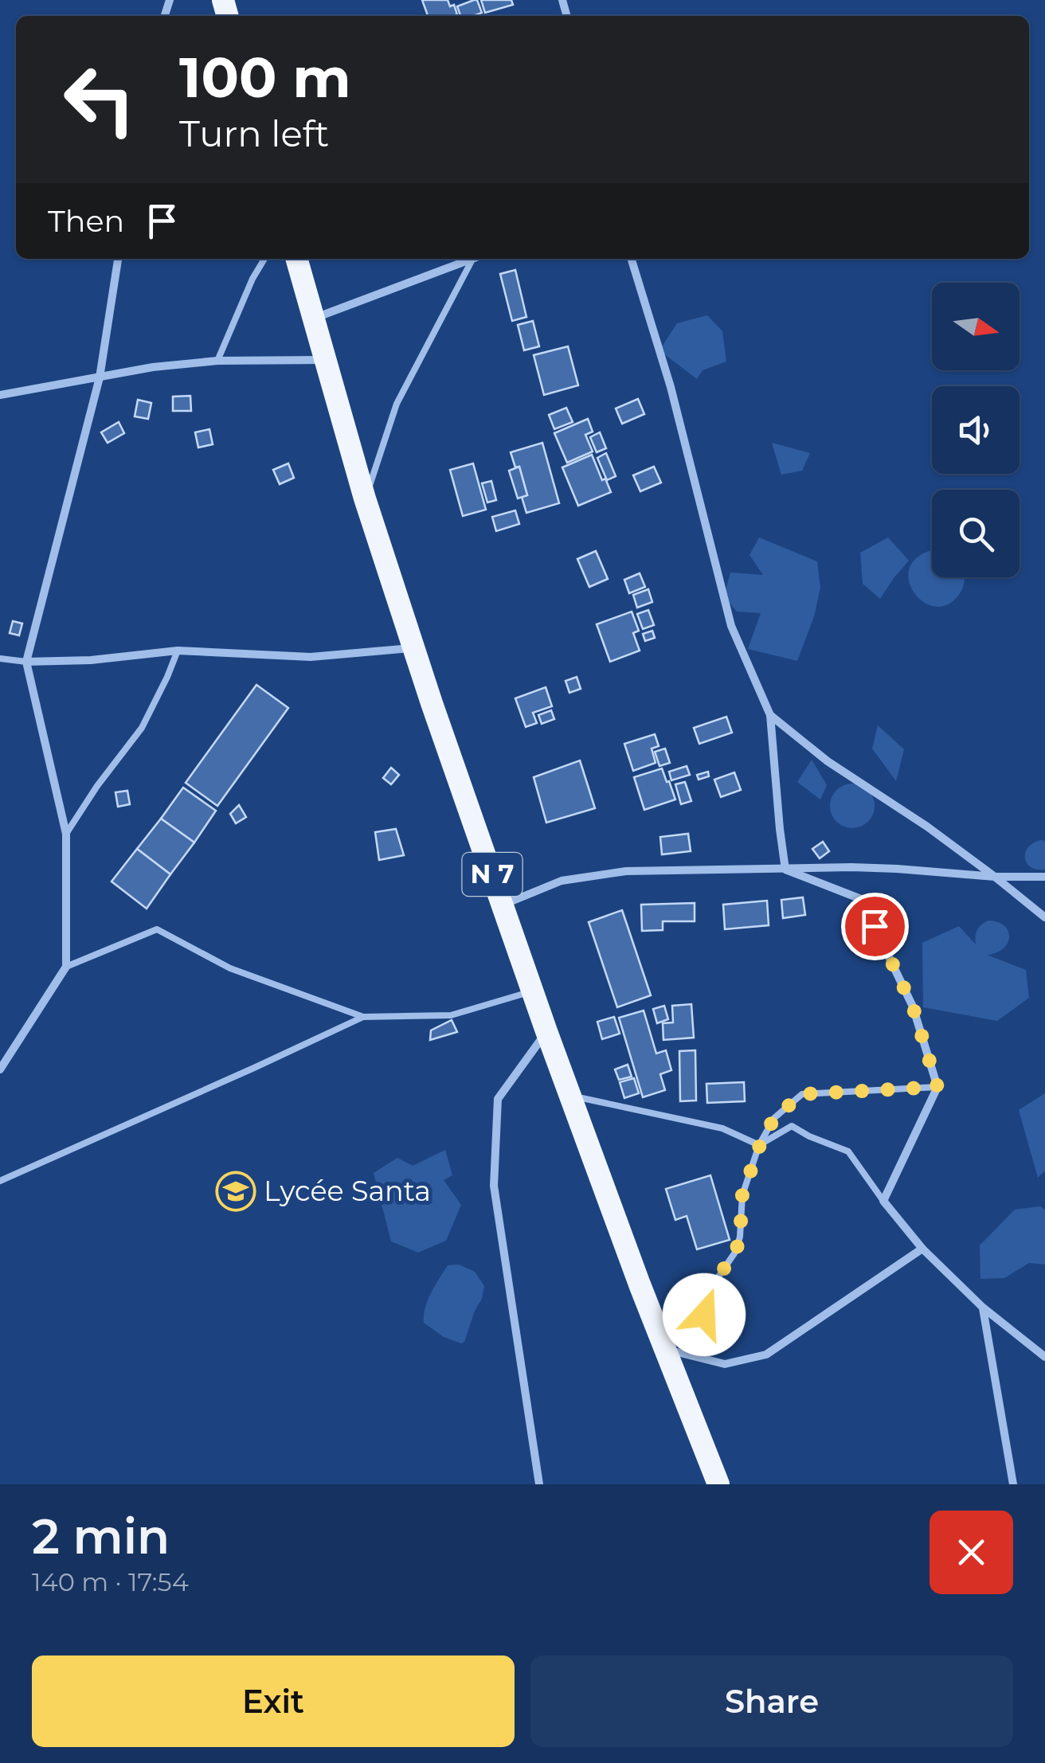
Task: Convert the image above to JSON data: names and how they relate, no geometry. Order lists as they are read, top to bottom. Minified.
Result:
{"streets":{"highway":["N 7"]},"places":{"school or university":["Lycée Santa"]},"north":"right","page":{"turn":["100 m","Turn left"],"then":"Then","heading":["2 min","140 m · 17:54"],"buttons":["Exit","Share"]}}
